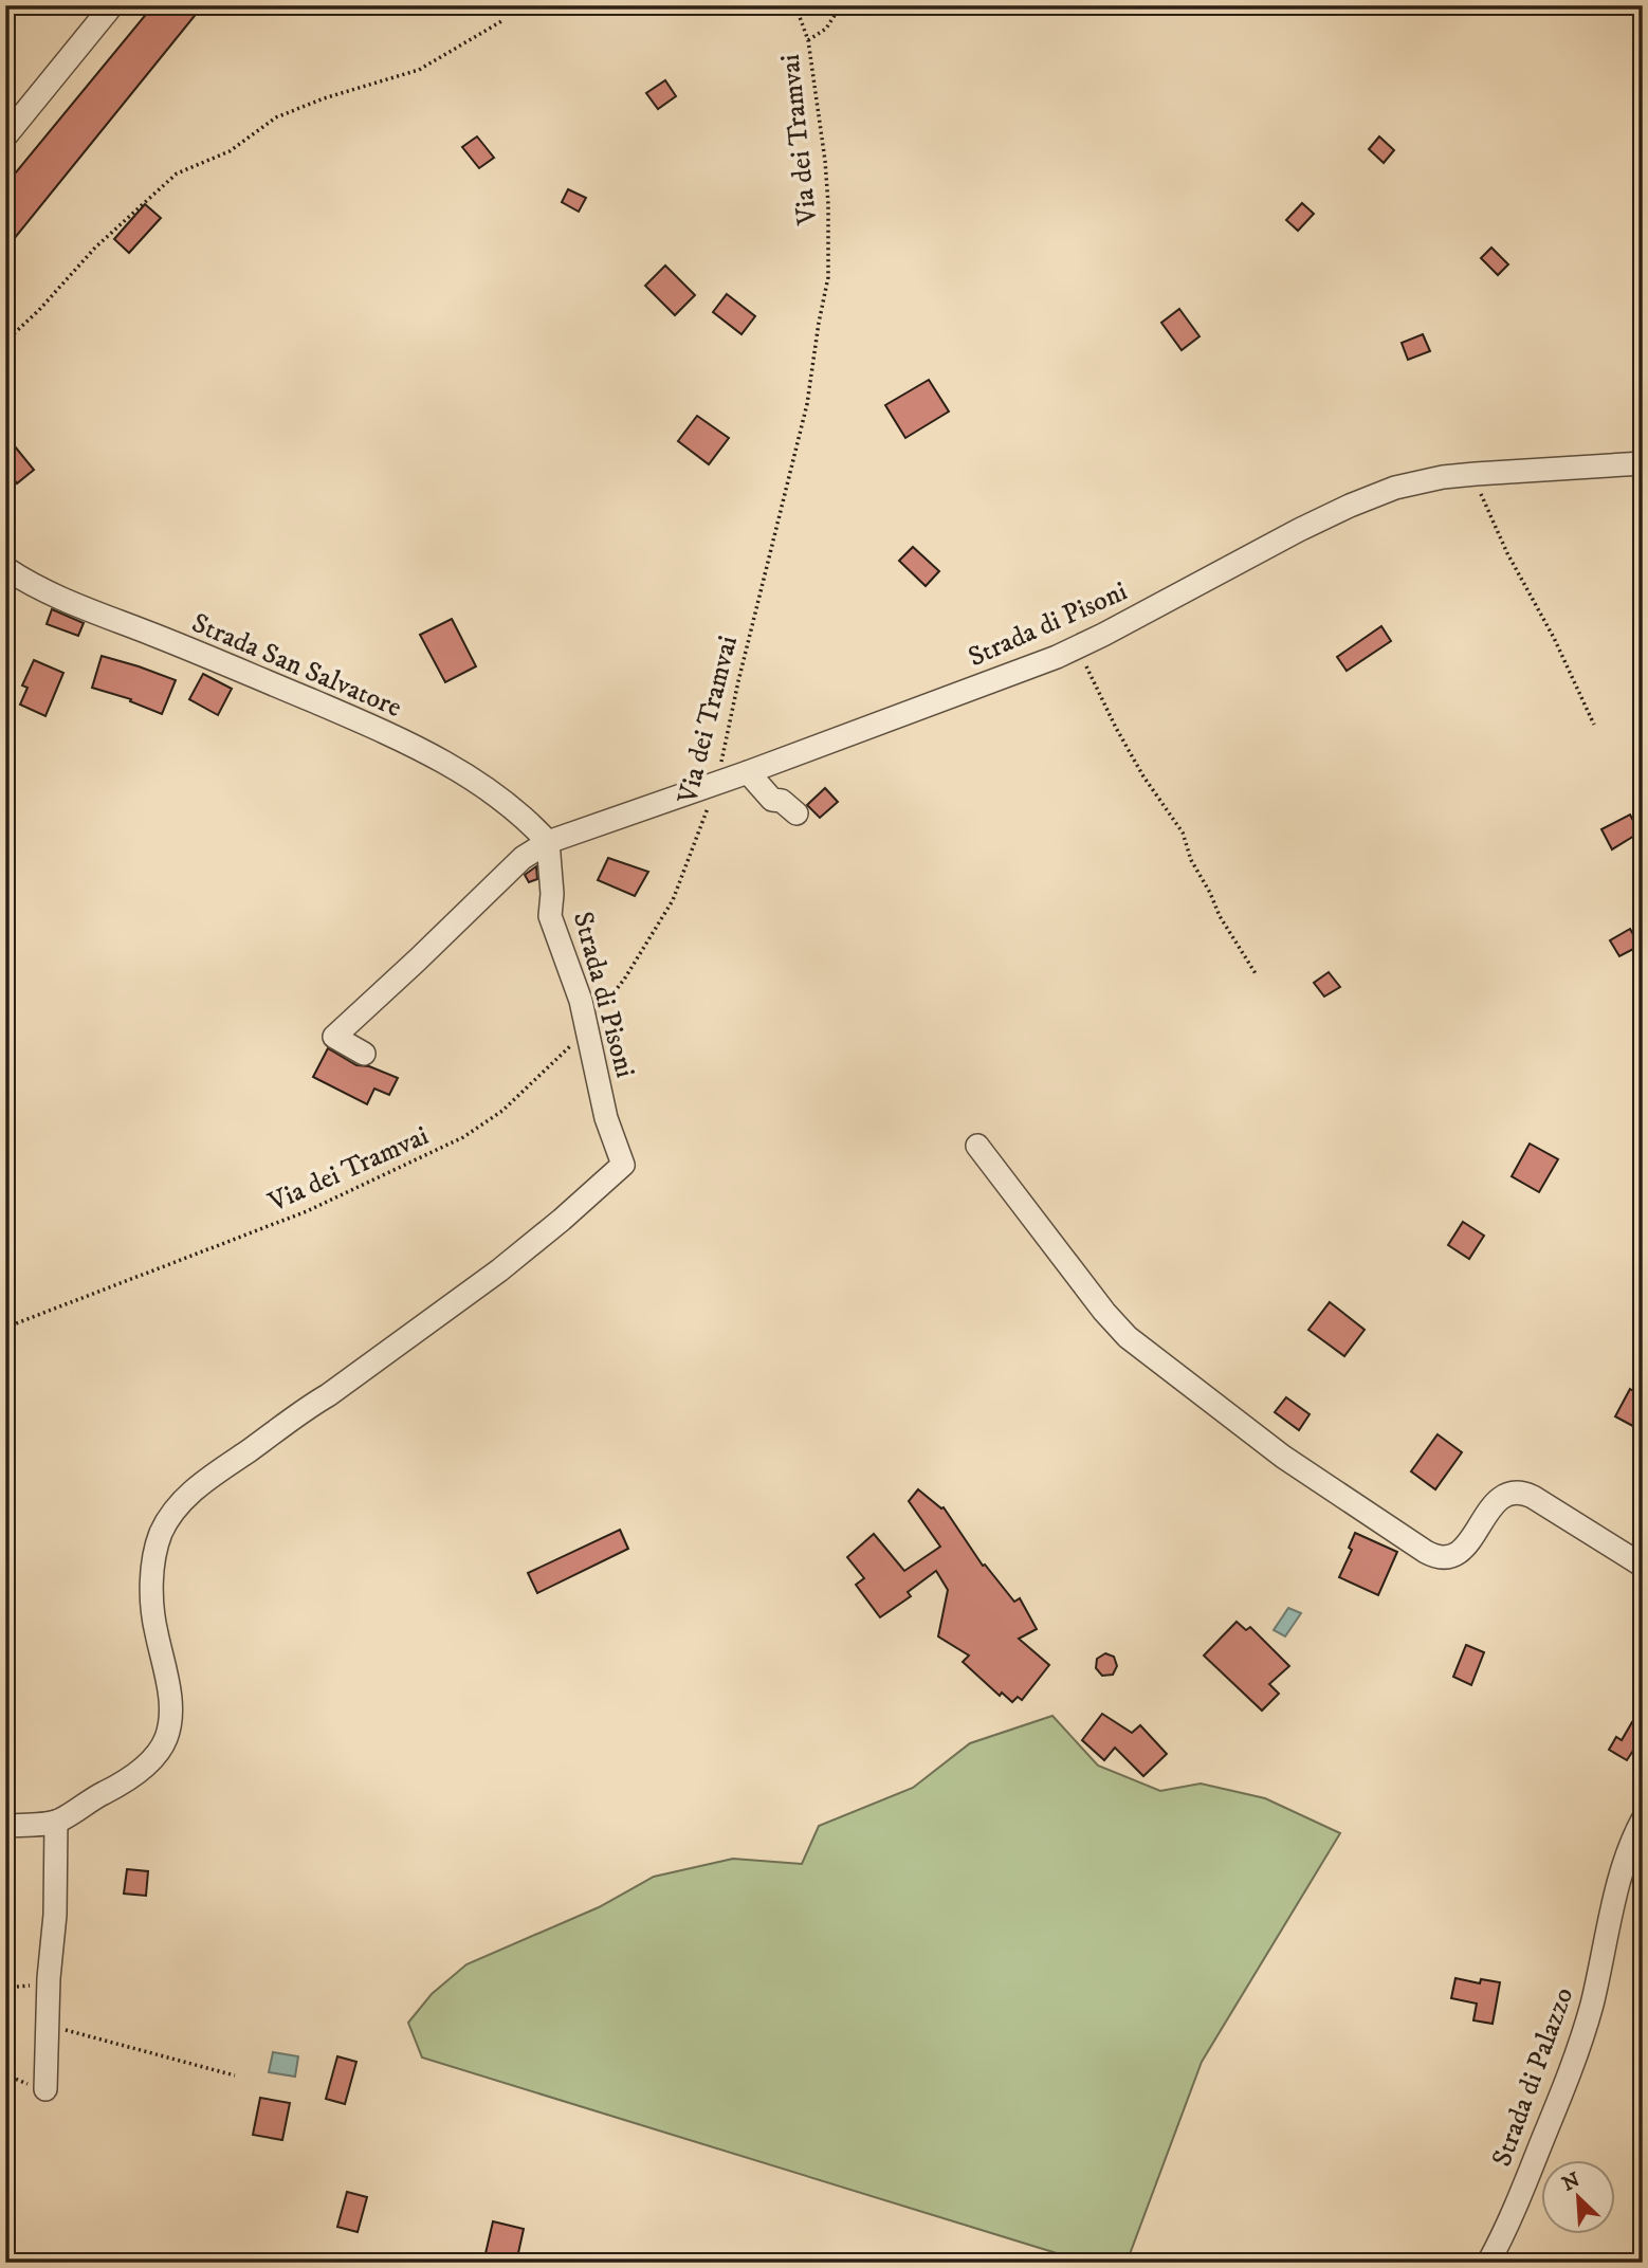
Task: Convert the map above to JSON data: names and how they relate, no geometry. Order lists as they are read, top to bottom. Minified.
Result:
{"streets":{"street":["Strada di Pisoni","Strada San Salvatore","Strada di Palazzo"],"path":["Via dei Tramvai"]},"crossings":[["Via dei Tramvai","Strada di Pisoni"],["Strada di Pisoni","Strada San Salvatore"]],"north":"top left"}
